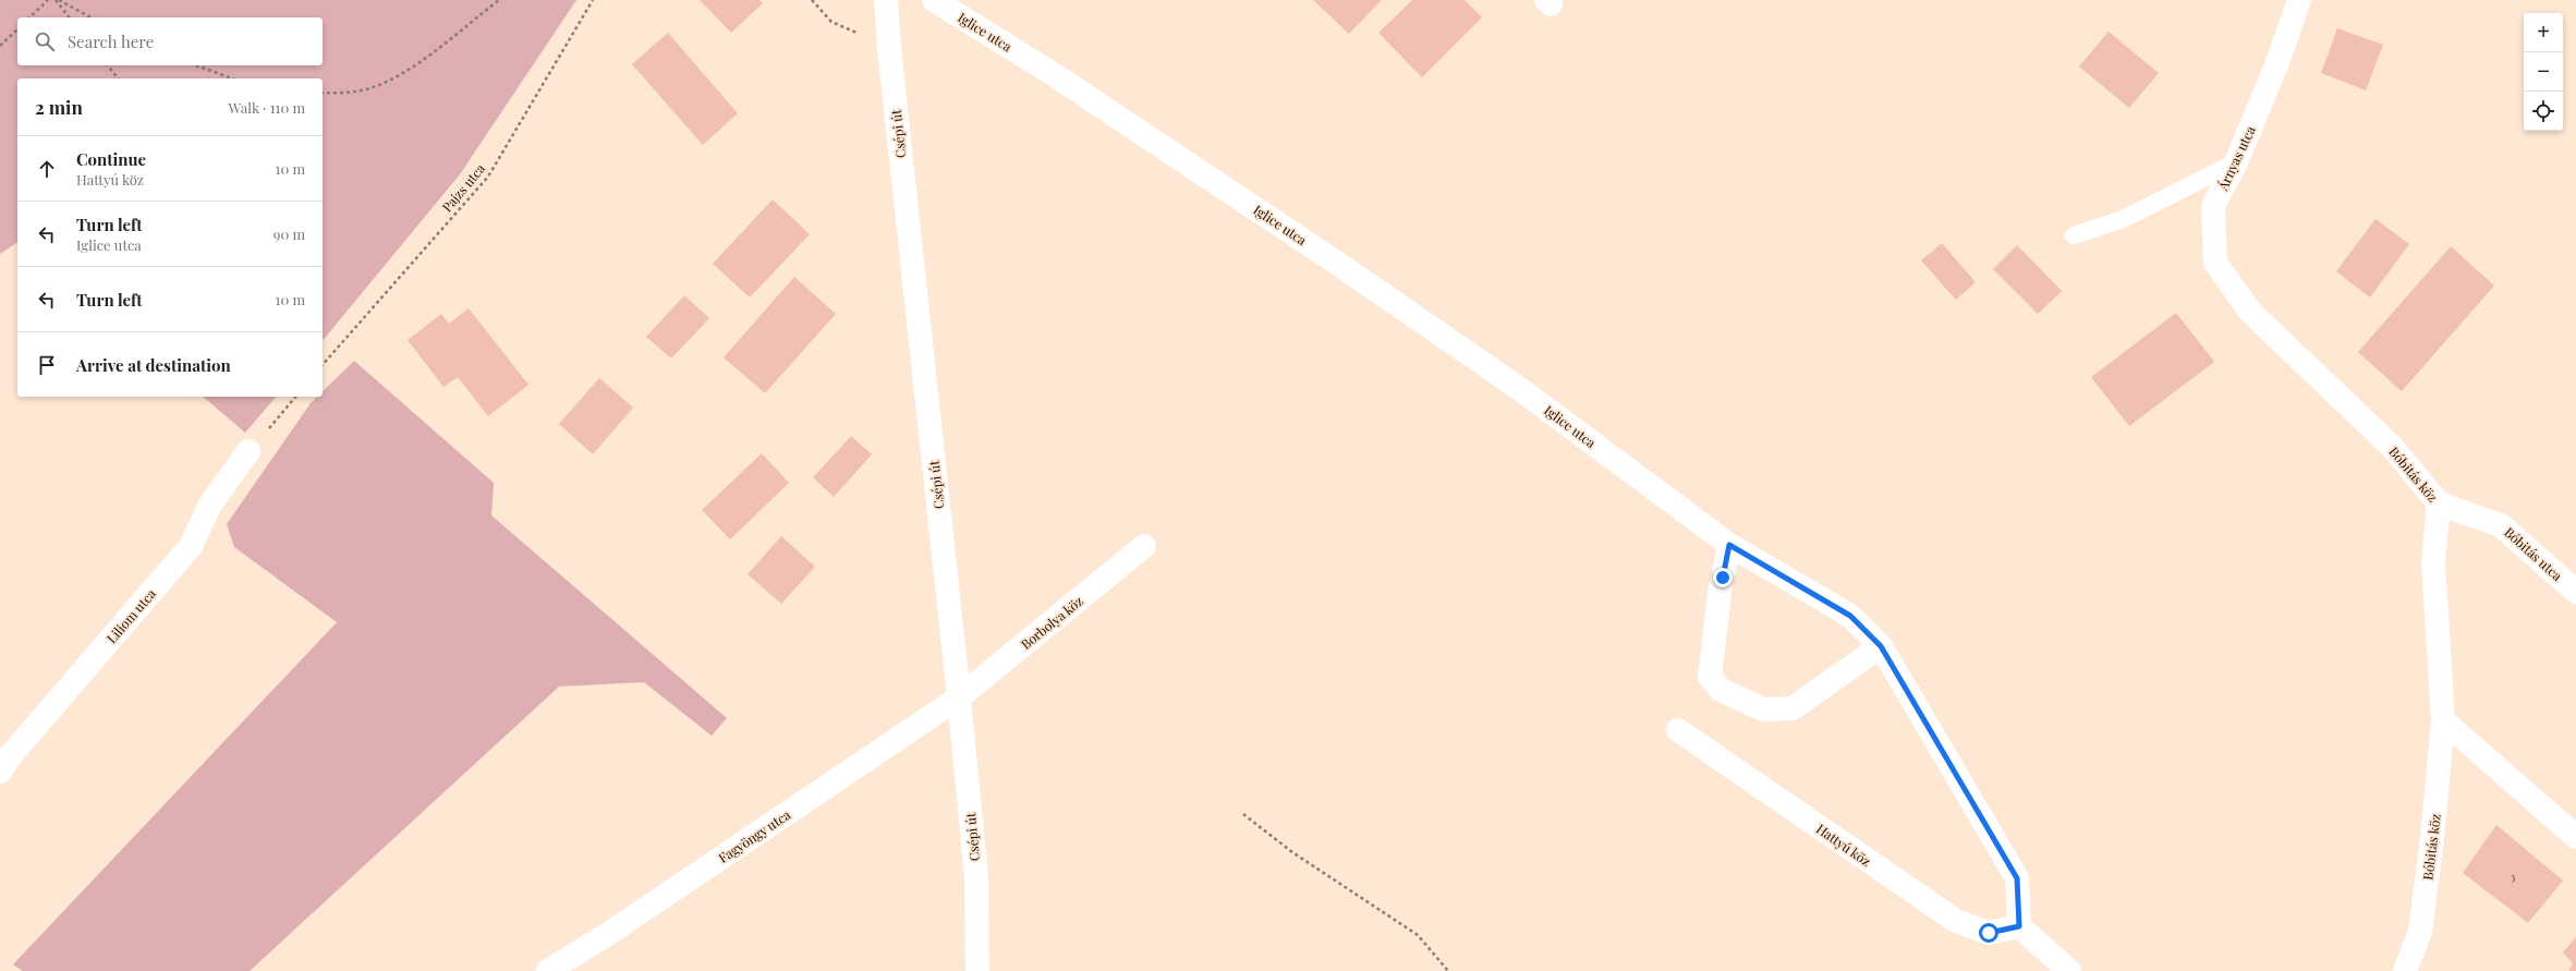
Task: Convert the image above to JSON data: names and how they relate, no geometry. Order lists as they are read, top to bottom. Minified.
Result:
{"streets":{"street":["Iglice utca","Csépi út","Árnyas utca","Bóbitás köz","Bóbitás utca","Liliom utca","Borbolya köz","Fagyöngy utca","Hattyú köz"],"path":["Pajzs utca"]},"crossings":[["Iglice utca","Hattyú köz"],["Csépi út","Borbolya köz"],["Csépi út","Fagyöngy utca"],["Árnyas utca","Bóbitás köz"],["Bóbitás köz","Bóbitás utca"],["Borbolya köz","Fagyöngy utca"]],"house_numbers":["3"],"page":{"map_buttons":["+","−"],"search":"Search here","heading":["2 min","Walk · 110 m"],"list":[["Continue","Hattyú köz","10 m"],["Turn left","Iglice utca","90 m"],["Turn left","10 m"],"Arrive at destination"]}}
